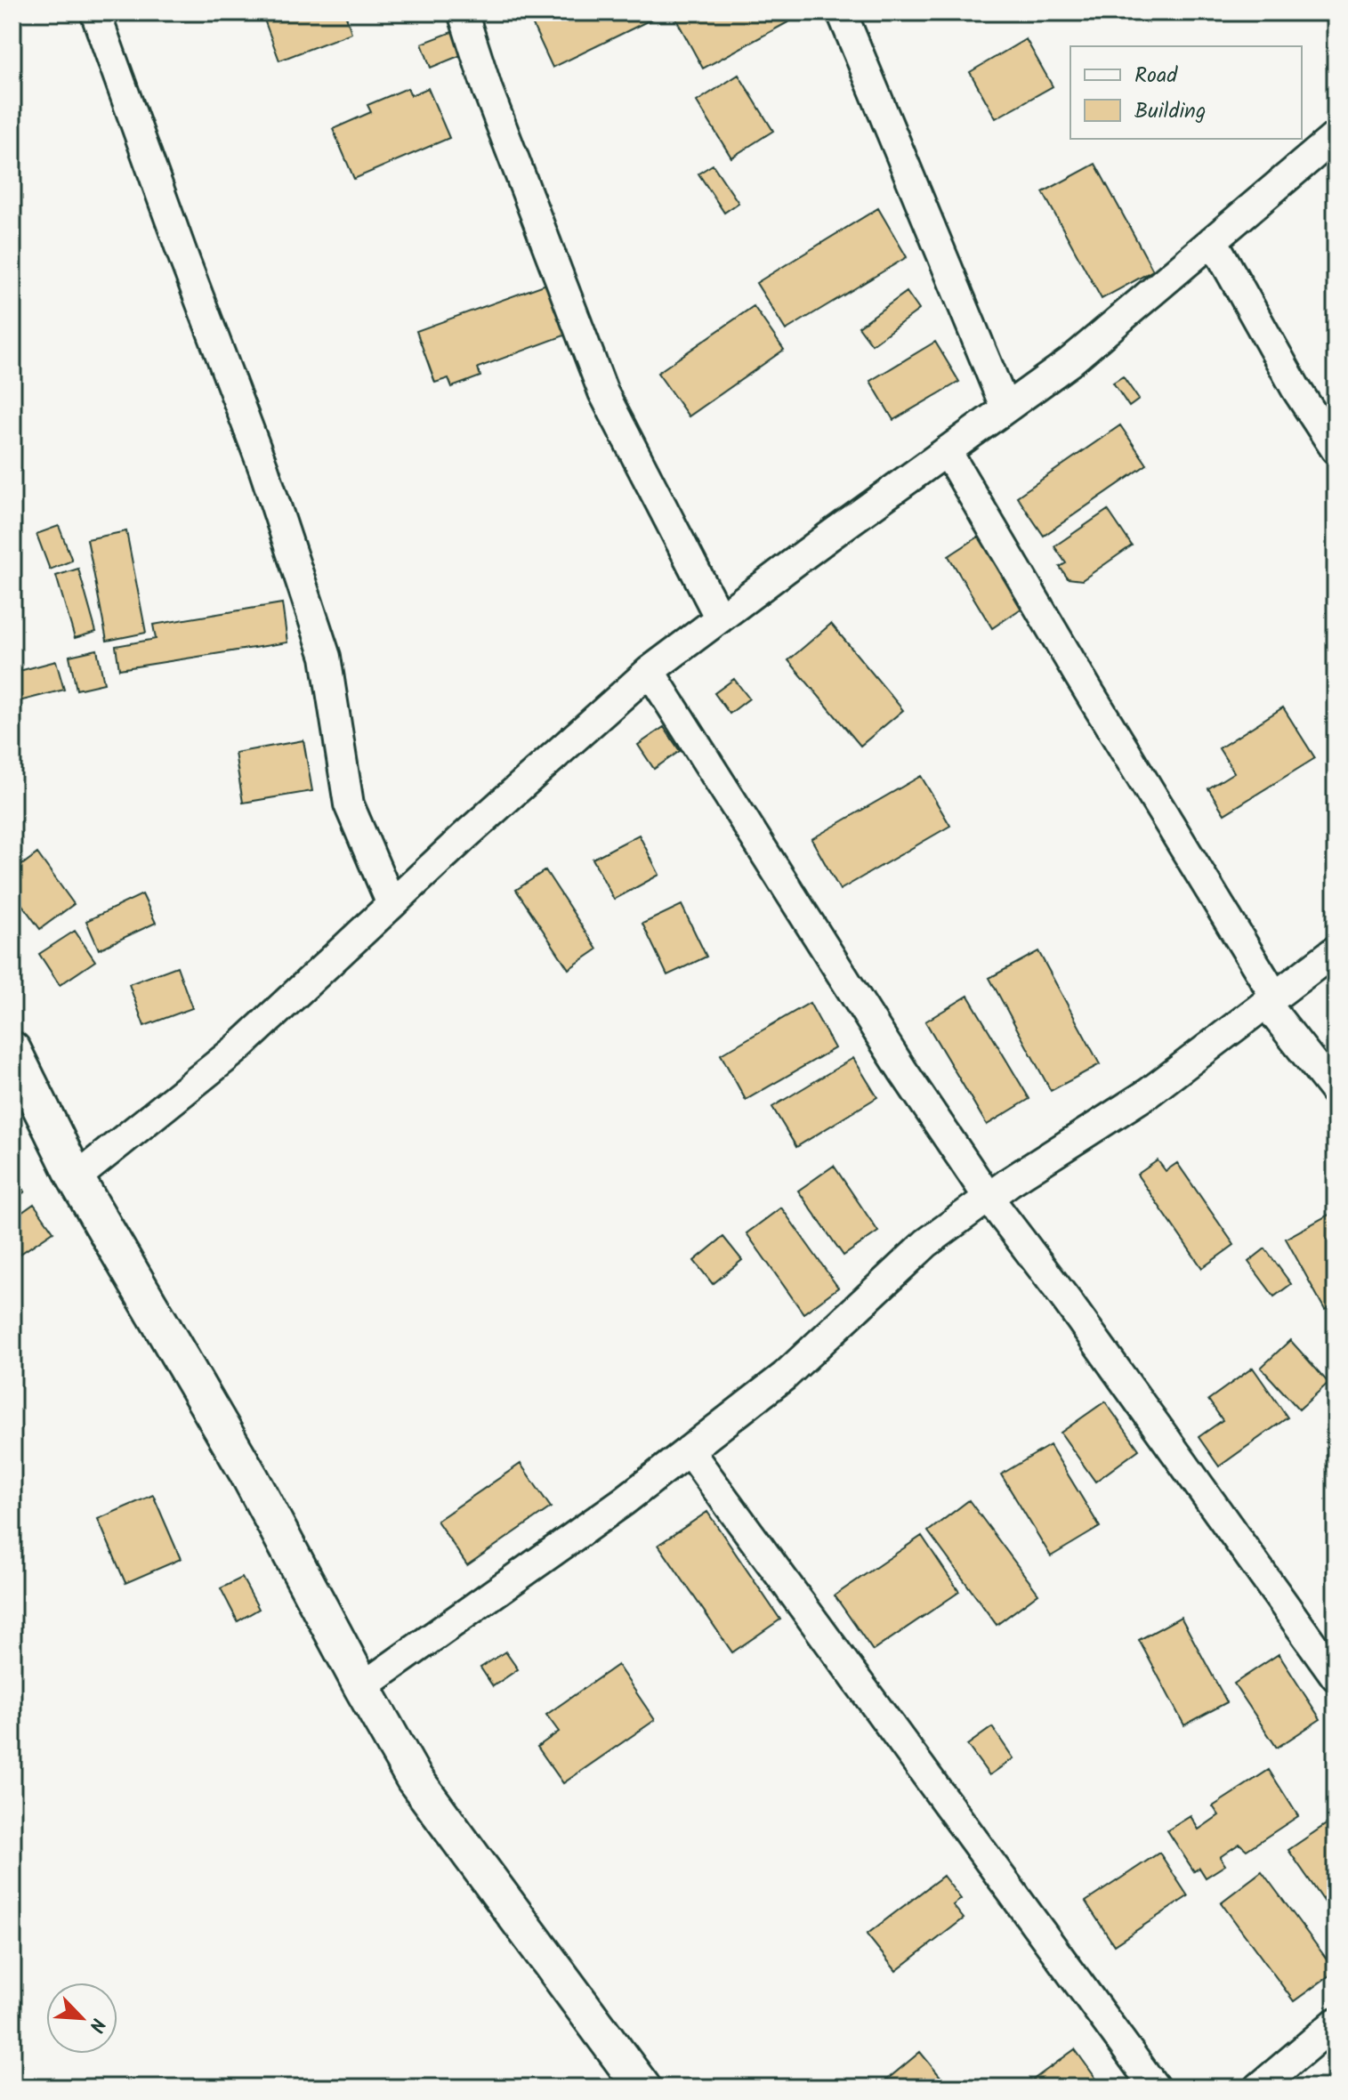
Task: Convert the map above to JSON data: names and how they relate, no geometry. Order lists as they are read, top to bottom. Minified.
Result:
{"legend":["Road","Building"],"north":"bottom right"}
